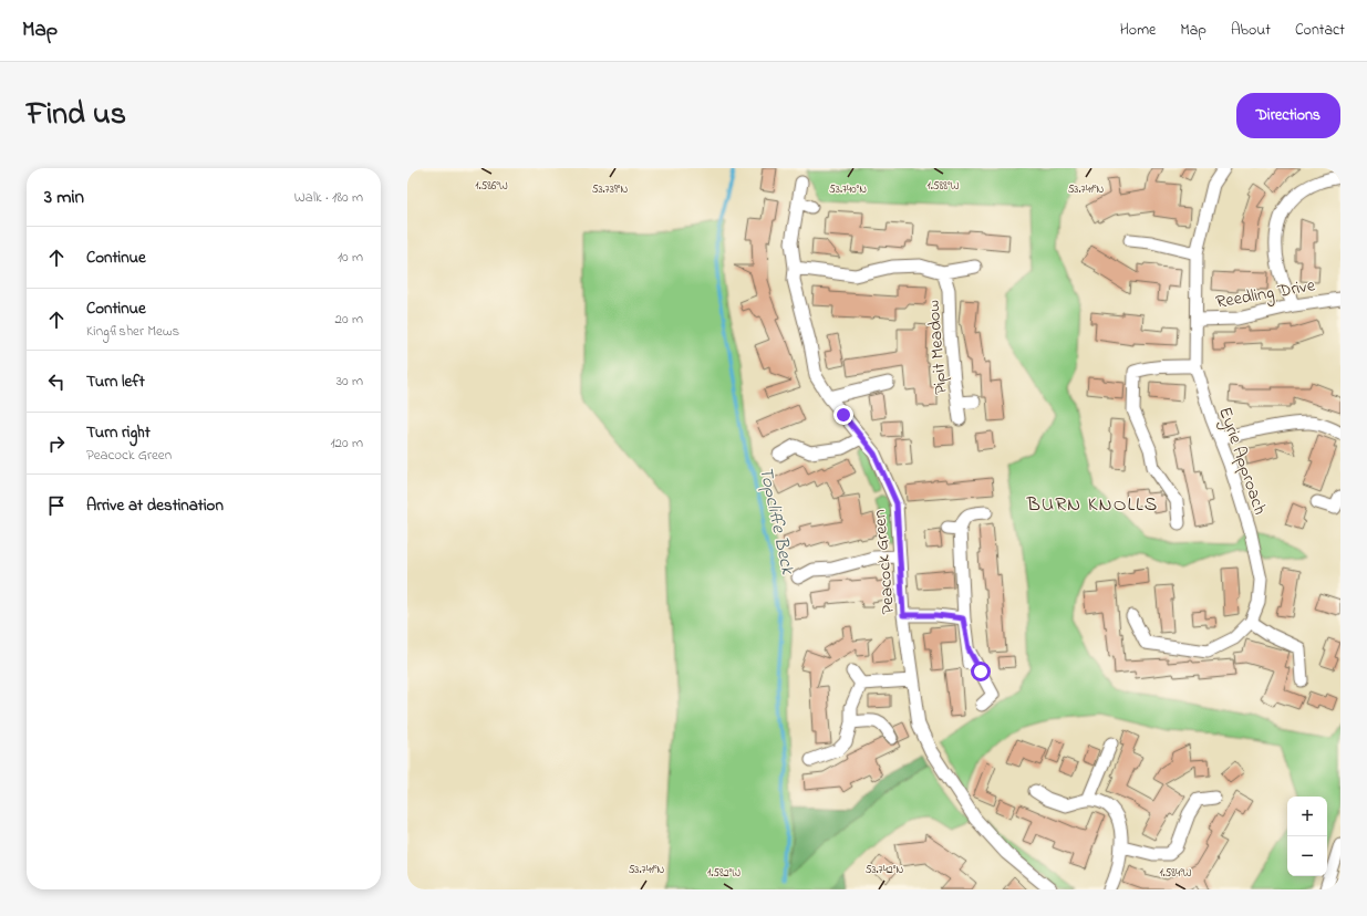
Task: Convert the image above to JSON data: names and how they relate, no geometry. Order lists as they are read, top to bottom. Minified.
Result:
{"streets":{"street":["Reedling Drive","Pipit Meadow","Eyrie Approach","Peacock Green"]},"crossings":[["Reedling Drive","Eyrie Approach"]],"districts":["BURN KNOLLS"],"water":["Topcliffe Beck"],"page":{"header":"Map","nav":["Home","Map","About","Contact"],"title":"Find us","buttons":"Directions","heading":["3 min","Walk · 180 m"],"list":[["Continue","10 m"],["Continue","Kingfisher Mews","20 m"],["Turn left","30 m"],["Turn right","Peacock Green","120 m"],"Arrive at destination"],"map_buttons":["+","−"]},"coordinates":["1.586°W","1.588°W","53.739°N","53.740°N","53.741°N","53.742°N","1.582°W","1.584°W"]}
